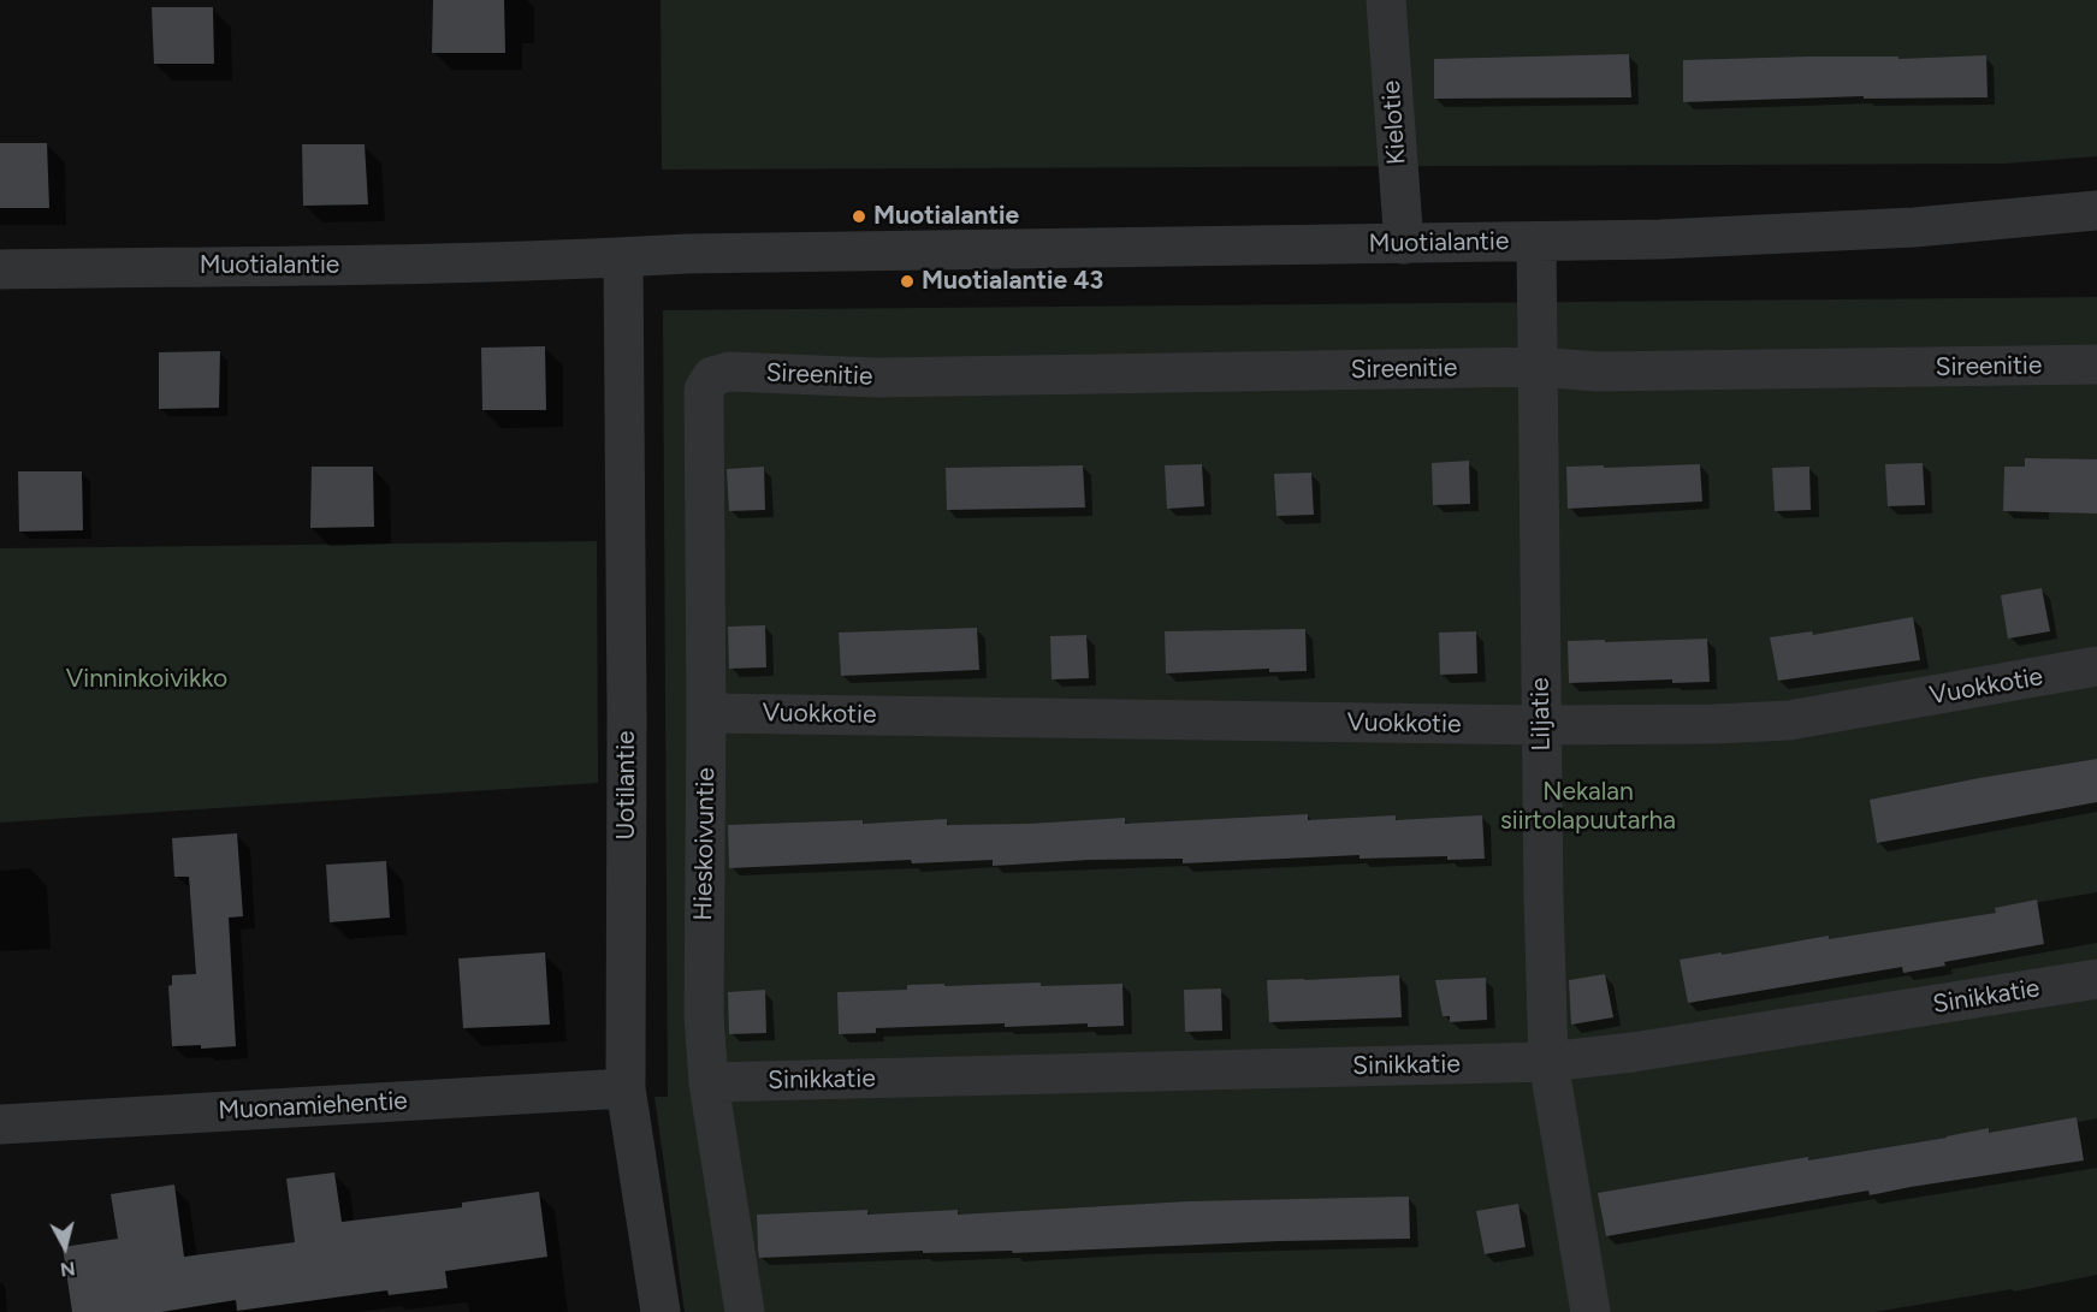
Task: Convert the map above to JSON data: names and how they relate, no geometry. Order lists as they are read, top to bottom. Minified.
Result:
{"streets":{"street":["Kielotie","Muotialantie","Sireenitie","Vuokkotie","Liljatie","Uotilantie","Hieskoivuntie","Sinikkatie","Muonamiehentie"]},"crossings":[["Kielotie","Muotialantie"],["Muotialantie","Liljatie"],["Muotialantie","Uotilantie"],["Sireenitie","Liljatie"],["Sireenitie","Hieskoivuntie"],["Vuokkotie","Liljatie"],["Vuokkotie","Hieskoivuntie"],["Liljatie","Sinikkatie"],["Uotilantie","Muonamiehentie"],["Hieskoivuntie","Sinikkatie"]],"parks":["Vinninkoivikko","Nekalan siirtolapuutarha"],"places":["Muotialantie","Muotialantie 43"],"north":"bottom"}
